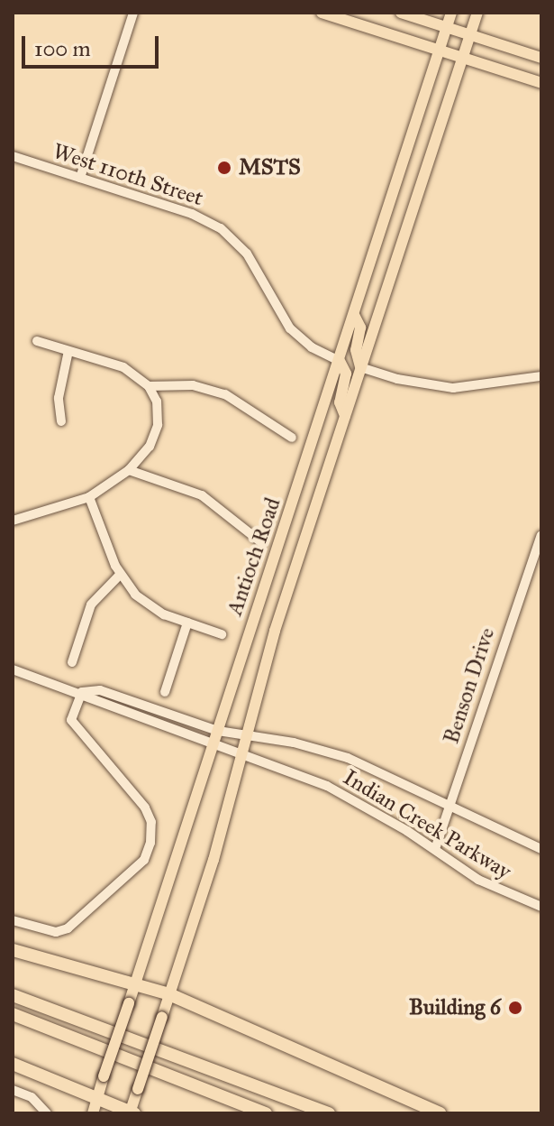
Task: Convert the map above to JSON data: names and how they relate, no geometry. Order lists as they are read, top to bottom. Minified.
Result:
{"streets":{"main road":["Antioch Road"],"street":["West 110th Street","Benson Drive","Indian Creek Parkway"]},"crossings":[["West 110th Street","Antioch Road"],["Antioch Road","Indian Creek Parkway"],["Benson Drive","Indian Creek Parkway"]],"places":["MSTS","Building 6"],"scale_bar":"100 m"}
